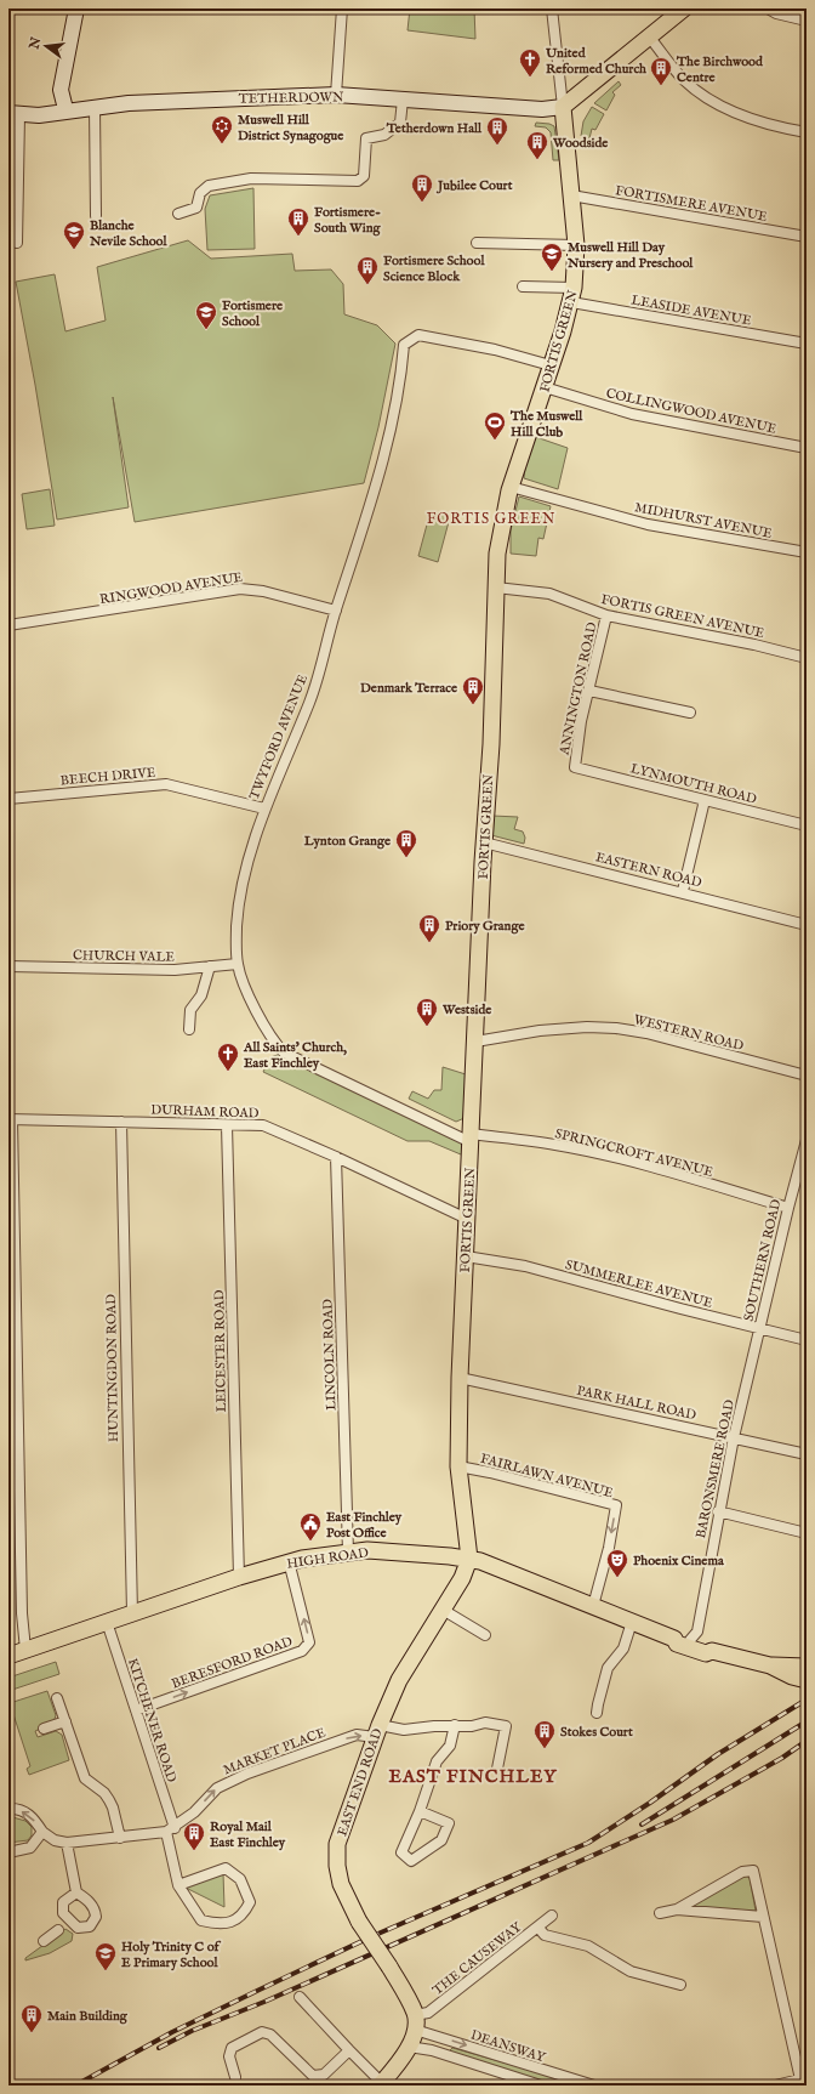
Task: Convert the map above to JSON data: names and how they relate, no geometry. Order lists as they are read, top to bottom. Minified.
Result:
{"streets":{"main road":["FORTIS GREEN","HIGH ROAD","EAST END ROAD"],"street":["TETHERDOWN","FORTISMERE AVENUE","LEASIDE AVENUE","COLLINGWOOD AVENUE","MIDHURST AVENUE","RINGWOOD AVENUE","FORTIS GREEN AVENUE","ANNINGTON ROAD","TWYFORD AVENUE","BEECH DRIVE","LYNMOUTH ROAD","EASTERN ROAD","CHURCH VALE","WESTERN ROAD","DURHAM ROAD","SPRINGCROFT AVENUE","SOUTHERN ROAD","SUMMERLEE AVENUE","LEICESTER ROAD","LINCOLN ROAD","HUNTINGDON ROAD","PARK HALL ROAD","BARONSMERE ROAD","FAIRLAWN AVENUE","BERESFORD ROAD","KITCHENER ROAD","MARKET PLACE","THE CAUSEWAY","DEANSWAY"]},"crossings":[["TETHERDOWN","FORTIS GREEN"],["FORTISMERE AVENUE","FORTIS GREEN"],["LEASIDE AVENUE","FORTIS GREEN"],["FORTIS GREEN","COLLINGWOOD AVENUE"],["FORTIS GREEN","MIDHURST AVENUE"],["FORTIS GREEN","FORTIS GREEN AVENUE"],["FORTIS GREEN","TWYFORD AVENUE"],["FORTIS GREEN","EASTERN ROAD"],["FORTIS GREEN","WESTERN ROAD"],["FORTIS GREEN","DURHAM ROAD"],["FORTIS GREEN","SPRINGCROFT AVENUE"],["FORTIS GREEN","SUMMERLEE AVENUE"],["FORTIS GREEN","PARK HALL ROAD"],["FORTIS GREEN","FAIRLAWN AVENUE"],["FORTIS GREEN","HIGH ROAD"],["FORTIS GREEN","EAST END ROAD"],["RINGWOOD AVENUE","TWYFORD AVENUE"],["FORTIS GREEN AVENUE","ANNINGTON ROAD"],["ANNINGTON ROAD","LYNMOUTH ROAD"],["TWYFORD AVENUE","BEECH DRIVE"],["TWYFORD AVENUE","CHURCH VALE"],["TWYFORD AVENUE","SPRINGCROFT AVENUE"],["DURHAM ROAD","LEICESTER ROAD"],["DURHAM ROAD","LINCOLN ROAD"],["DURHAM ROAD","HUNTINGDON ROAD"],["SPRINGCROFT AVENUE","SOUTHERN ROAD"],["SOUTHERN ROAD","SUMMERLEE AVENUE"],["SOUTHERN ROAD","BARONSMERE ROAD"],["LEICESTER ROAD","HIGH ROAD"],["LINCOLN ROAD","HIGH ROAD"],["HUNTINGDON ROAD","HIGH ROAD"],["PARK HALL ROAD","BARONSMERE ROAD"],["BARONSMERE ROAD","HIGH ROAD"],["FAIRLAWN AVENUE","HIGH ROAD"],["HIGH ROAD","BERESFORD ROAD"],["HIGH ROAD","KITCHENER ROAD"],["HIGH ROAD","EAST END ROAD"],["BERESFORD ROAD","KITCHENER ROAD"],["KITCHENER ROAD","MARKET PLACE"],["MARKET PLACE","EAST END ROAD"],["EAST END ROAD","THE CAUSEWAY"],["EAST END ROAD","DEANSWAY"],["THE CAUSEWAY","DEANSWAY"]],"one_way":["MARKET PLACE"],"districts":["FORTIS GREEN","EAST FINCHLEY"],"places":{"church":["United Reformed Church","All Saints' Church, East Finchley"],"building":["The Birchwood Centre","Tetherdown Hall","Woodside","Jubilee Court","Fortismere- South Wing","Fortismere School Science Block","Denmark Terrace","Lynton Grange","Priory Grange","Westside","Stokes Court","Royal Mail East Finchley","Main Building"],"synagogue":["Muswell Hill District Synagogue"],"school or university":["Blanche Nevile School","Muswell Hill Day Nursery and Preschool","Fortismere School","Holy Trinity C of E Primary School"],"sports":["The Muswell Hill Club"],"public building":["East Finchley Post Office"],"theatre":["Phoenix Cinema"]},"north":"left"}
